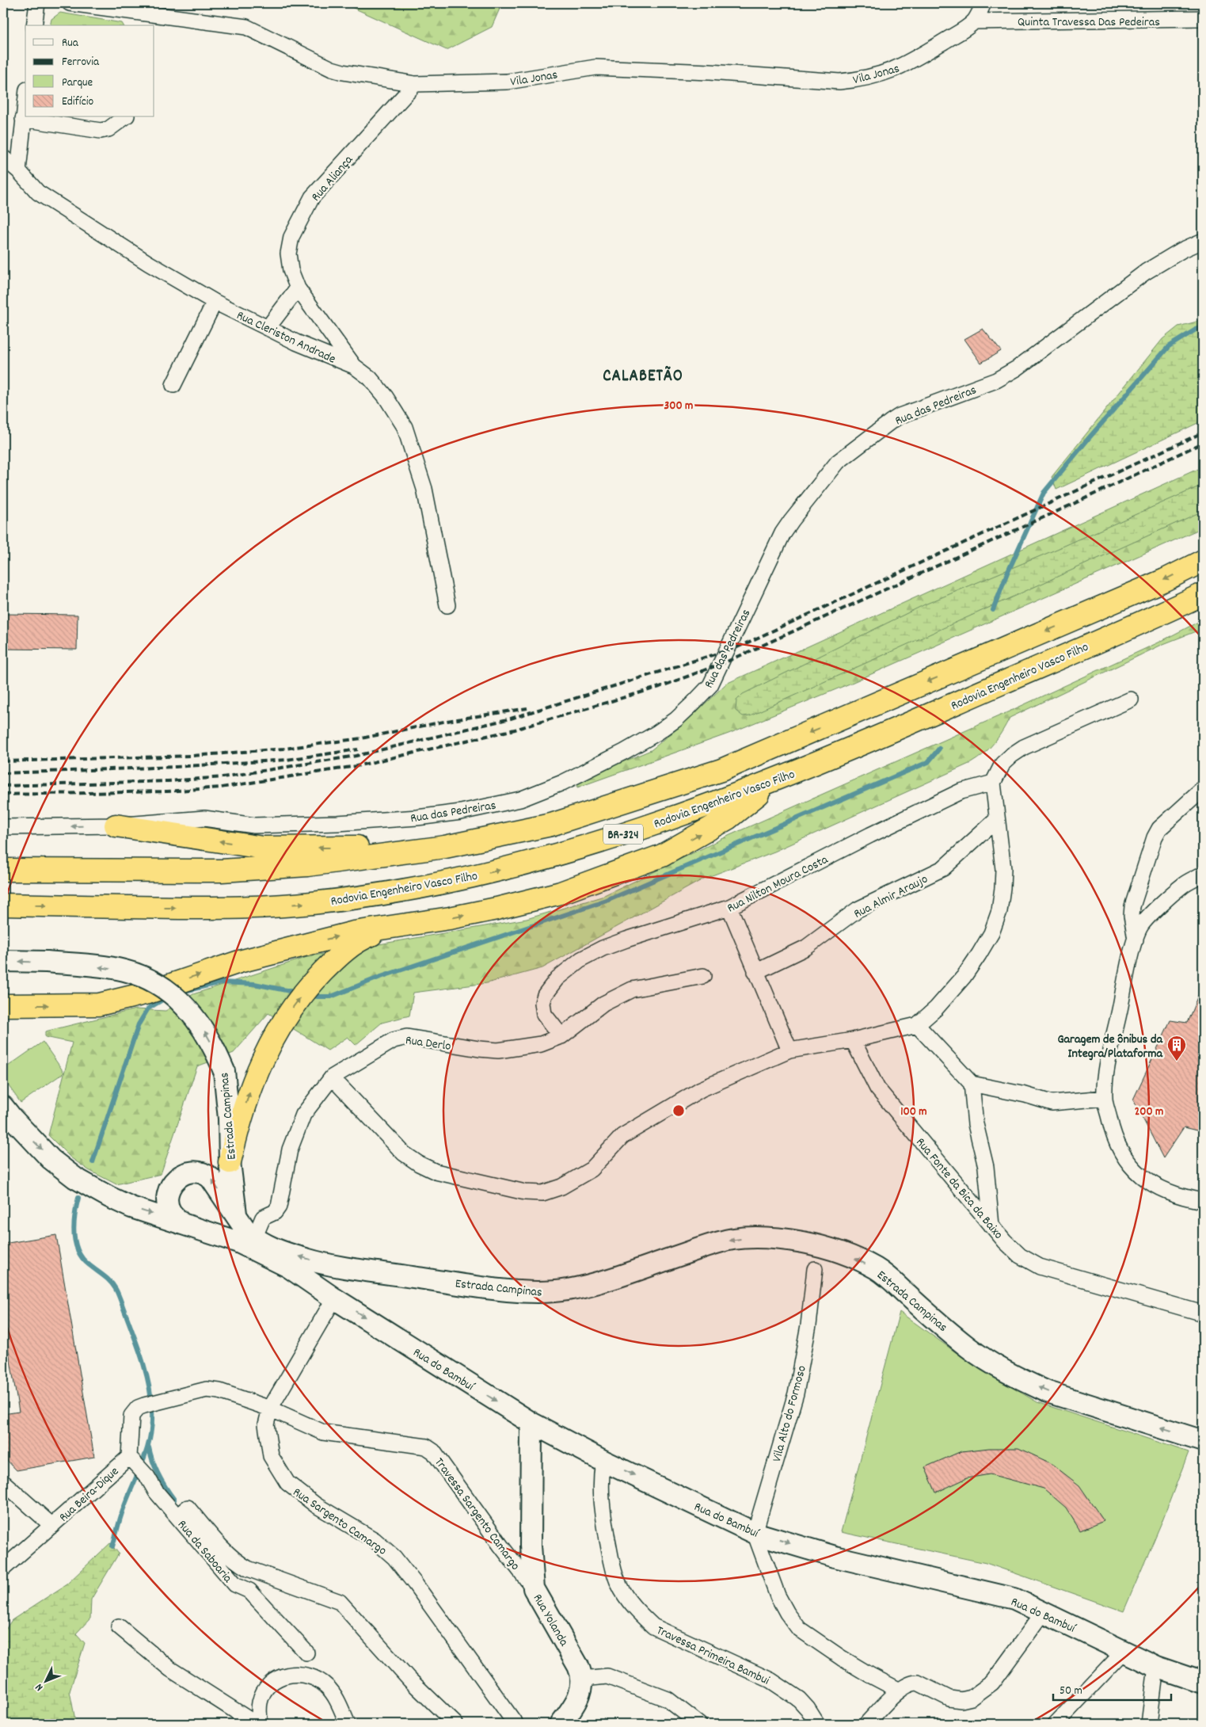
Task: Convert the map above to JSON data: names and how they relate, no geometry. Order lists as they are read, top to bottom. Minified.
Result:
{"streets":{"highway":["Rodovia Engenheiro Vasco Filho","BR-324"],"main road":["Estrada Campinas","Rua do Bambuí","Rua Yolanda"],"street":["Quinta Travessa Das Pedeiras","Vila Jonas","Rua Aliança","Rua Cleriston Andrade","Rua das Pedreiras","Rua Nilton Moura Costa","Rua Almir Araujo","Rua Derlo","Rua Fonte da Bica da Baixo","Vila Alto do Formoso","Rua Beira-Dique","Travessa Sargento Camargo","Rua Sargento Camargo","Rua da Saboaria","Travessa Primeira Bambui"]},"crossings":[["Quinta Travessa Das Pedeiras","Vila Jonas"],["Vila Jonas","Rua Aliança"],["Rua Aliança","Rua Cleriston Andrade"],["Rua Nilton Moura Costa","Rua Derlo"],["Rua Derlo","Estrada Campinas"],["Rua do Bambuí","Vila Alto do Formoso"],["Rua do Bambuí","Rua Sargento Camargo"],["Rua do Bambuí","Rua Yolanda"],["Rua do Bambuí","Travessa Primeira Bambui"],["Rua Beira-Dique","Travessa Sargento Camargo"],["Rua Beira-Dique","Rua da Saboaria"],["Travessa Sargento Camargo","Rua Sargento Camargo"],["Travessa Sargento Camargo","Rua Yolanda"]],"one_way":["Estrada Campinas","Rua do Bambuí"],"districts":["CALABETÃO"],"places":{"building":["Garagem de ônibus da Integra/Plataforma"]},"legend":["Rua","Ferrovia","Parque","Edifício"],"scale_bar":"50 m","north":"bottom left","rings":["300 m","100 m","200 m"]}
